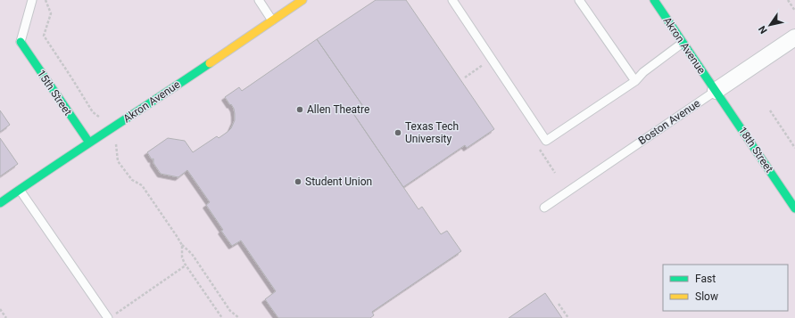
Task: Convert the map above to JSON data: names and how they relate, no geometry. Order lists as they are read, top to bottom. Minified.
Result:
{"streets":{"street":["Akron Avenue","15th Street","Boston Avenue","18th Street"]},"crossings":[["Akron Avenue","15th Street"],["Akron Avenue","Boston Avenue"],["Akron Avenue","18th Street"],["Boston Avenue","18th Street"]],"places":["Allen Theatre","Texas Tech University","Student Union"],"legend":["Fast","Slow"],"north":"bottom left"}
